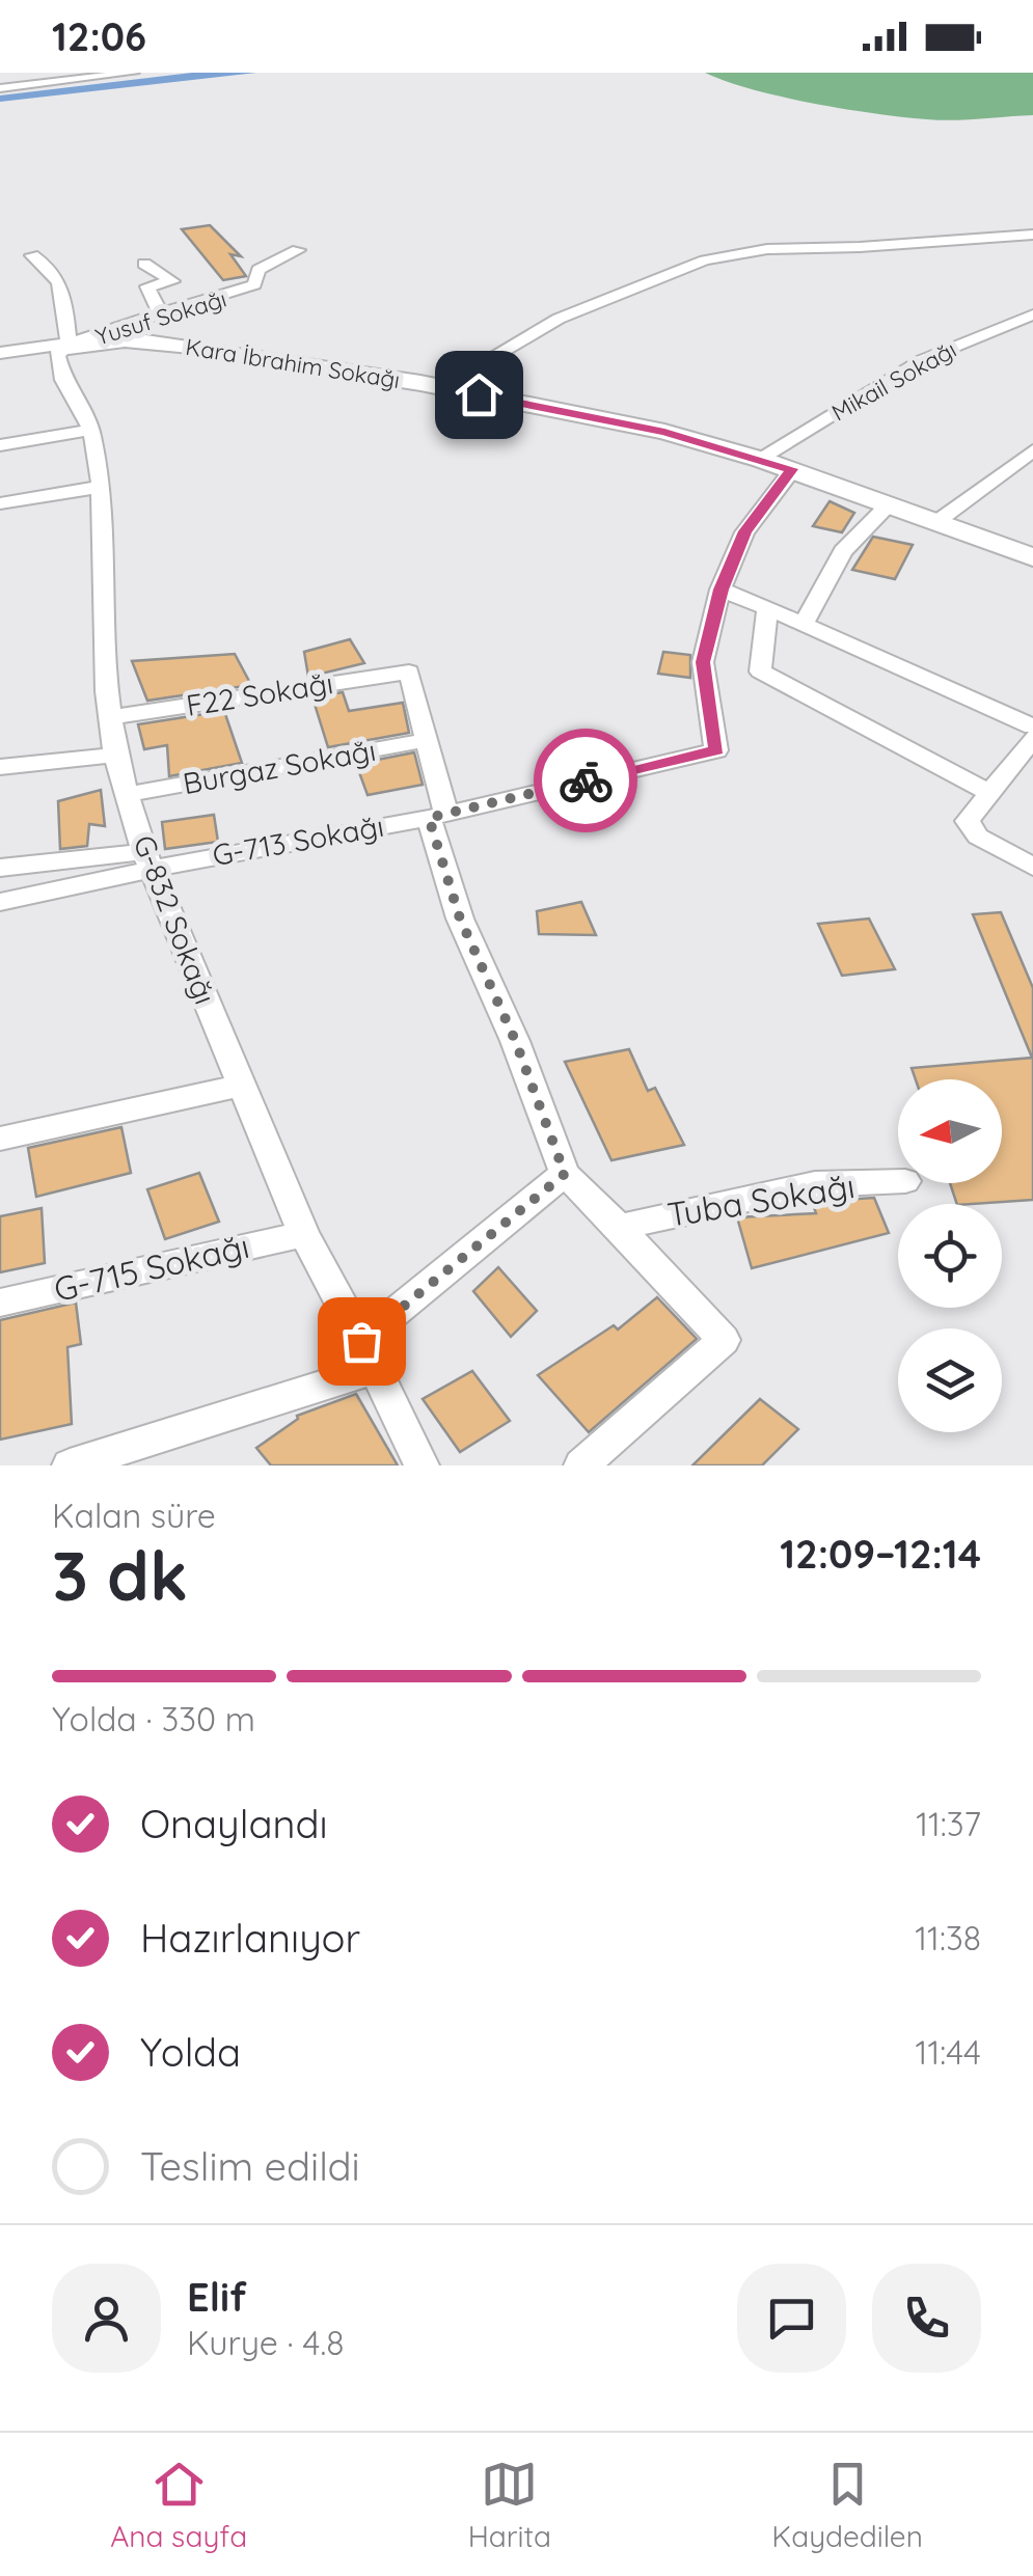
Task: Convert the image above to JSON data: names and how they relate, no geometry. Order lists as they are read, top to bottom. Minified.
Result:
{"streets":{"street":["Yusuf Sokağı","Kara İbrahim Sokağı","Mikail Sokağı","F22 Sokağı","Burgaz Sokağı","G-713 Sokağı","G-832 Sokağı","Tuba Sokağı","G-715 Sokağı"]},"crossings":[["Yusuf Sokağı","Kara İbrahim Sokağı"],["Yusuf Sokağı","G-832 Sokağı"],["Kara İbrahim Sokağı","Mikail Sokağı"],["Kara İbrahim Sokağı","G-832 Sokağı"],["F22 Sokağı","Burgaz Sokağı"],["F22 Sokağı","G-832 Sokağı"],["Burgaz Sokağı","G-832 Sokağı"],["G-713 Sokağı","G-832 Sokağı"],["G-832 Sokağı","G-715 Sokağı"]],"north":"left","page":{"status":"12:06","heading":["3 dk","Kalan süre","12:09–12:14"],"panel":["Elif","Kurye · 4.8"],"bar":"Yolda · 330 m","list":[["Onaylandı","11:37"],["Hazırlanıyor","11:38"],["Yolda","11:44"],"Teslim edildi"],"tabs":["Ana sayfa","Harita","Kaydedilen"]}}
